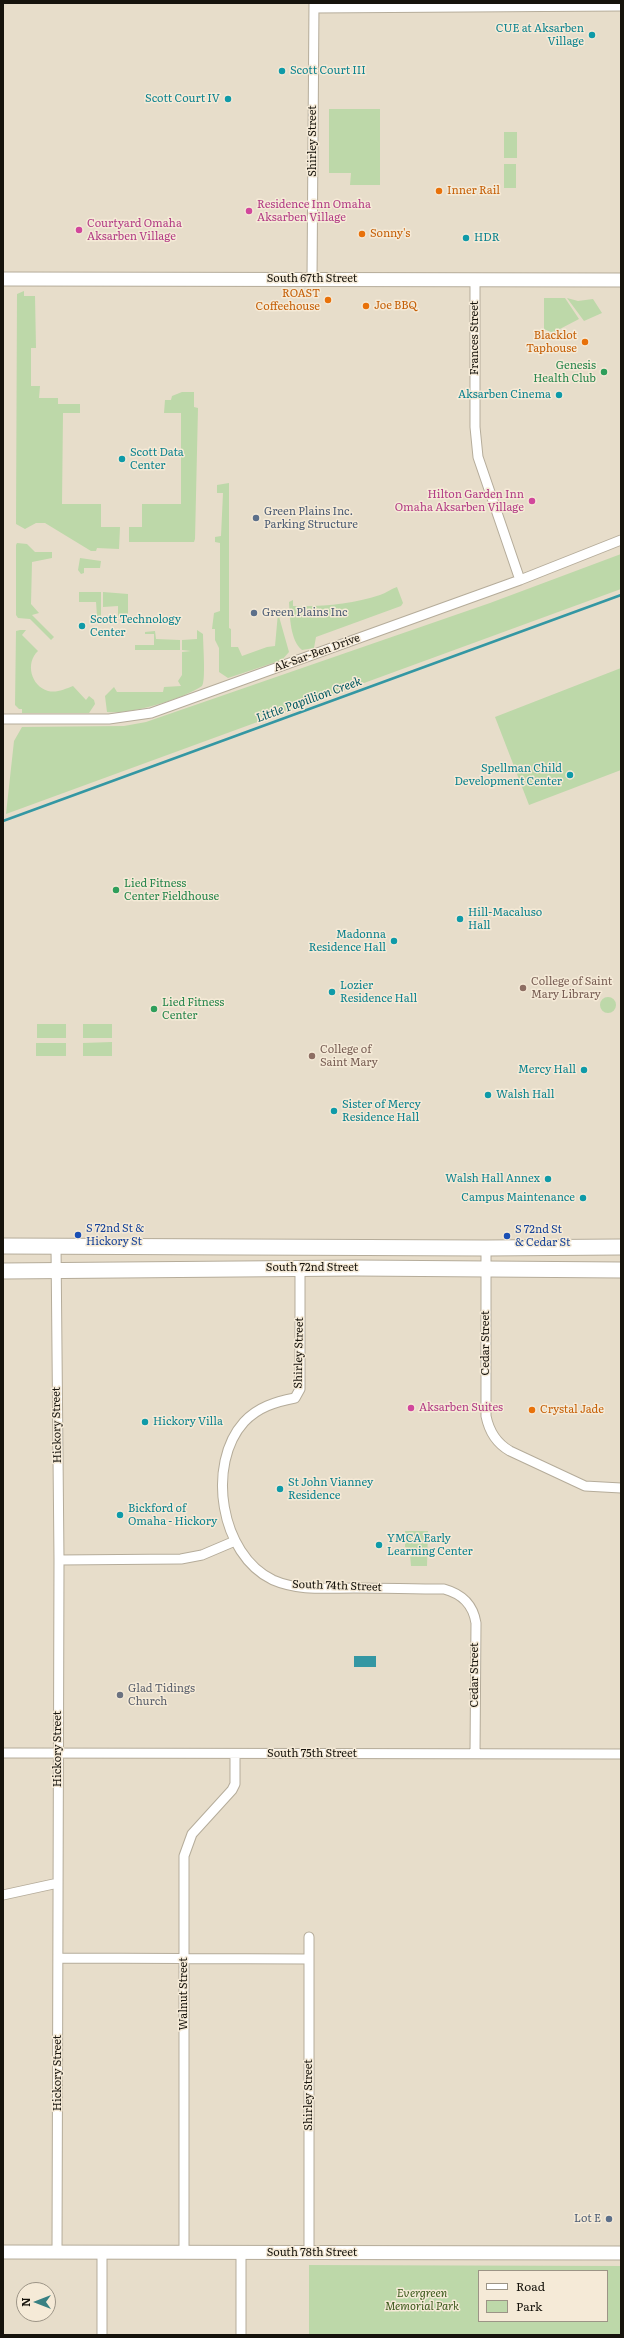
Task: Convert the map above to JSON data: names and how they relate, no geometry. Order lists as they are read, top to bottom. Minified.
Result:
{"streets":{"main road":["South 67th Street","South 72nd Street","South 78th Street"],"street":["Shirley Street","Frances Street","Ak-Sar-Ben Drive","Cedar Street","Hickory Street","South 74th Street","South 75th Street","Walnut Street"]},"crossings":[["Shirley Street","South 67th Street"],["Shirley Street","South 72nd Street"],["Shirley Street","South 74th Street"],["Shirley Street","South 78th Street"],["South 67th Street","Frances Street"],["Frances Street","Ak-Sar-Ben Drive"],["South 72nd Street","Cedar Street"],["South 72nd Street","Hickory Street"],["Cedar Street","South 74th Street"],["Cedar Street","South 75th Street"],["Hickory Street","South 75th Street"],["Hickory Street","South 78th Street"],["South 75th Street","Walnut Street"],["Walnut Street","South 78th Street"]],"water":["Little Papillion Creek"],"parks":["Evergreen Memorial Park"],"places":["CUE at Aksarben Village","Scott Court III","Scott Court IV","Inner Rail","Residence Inn Omaha Aksarben Village","Courtyard Omaha Aksarben Village","Sonny's","HDR","ROAST Coffeehouse","Joe BBQ","Blacklot Taphouse","Genesis Health Club","Aksarben Cinema","Scott Data Center","Hilton Garden Inn Omaha Aksarben Village","Green Plains Inc. Parking Structure","Green Plains Inc","Scott Technology Center","Spellman Child Development Center","Lied Fitness Center Fieldhouse","Hill-Macaluso Hall","Madonna Residence Hall","College of Saint Mary Library","Lozier Residence Hall","Lied Fitness Center","College of Saint Mary","Mercy Hall","Walsh Hall","Sister of Mercy Residence Hall","Walsh Hall Annex","Campus Maintenance","S 72nd St & Hickory St","S 72nd St & Cedar St","Aksarben Suites","Crystal Jade","Hickory Villa","St John Vianney Residence","Bickford of Omaha - Hickory","YMCA Early Learning Center","Glad Tidings Church","Lot E"],"legend":["Road","Park"],"north":"left"}
